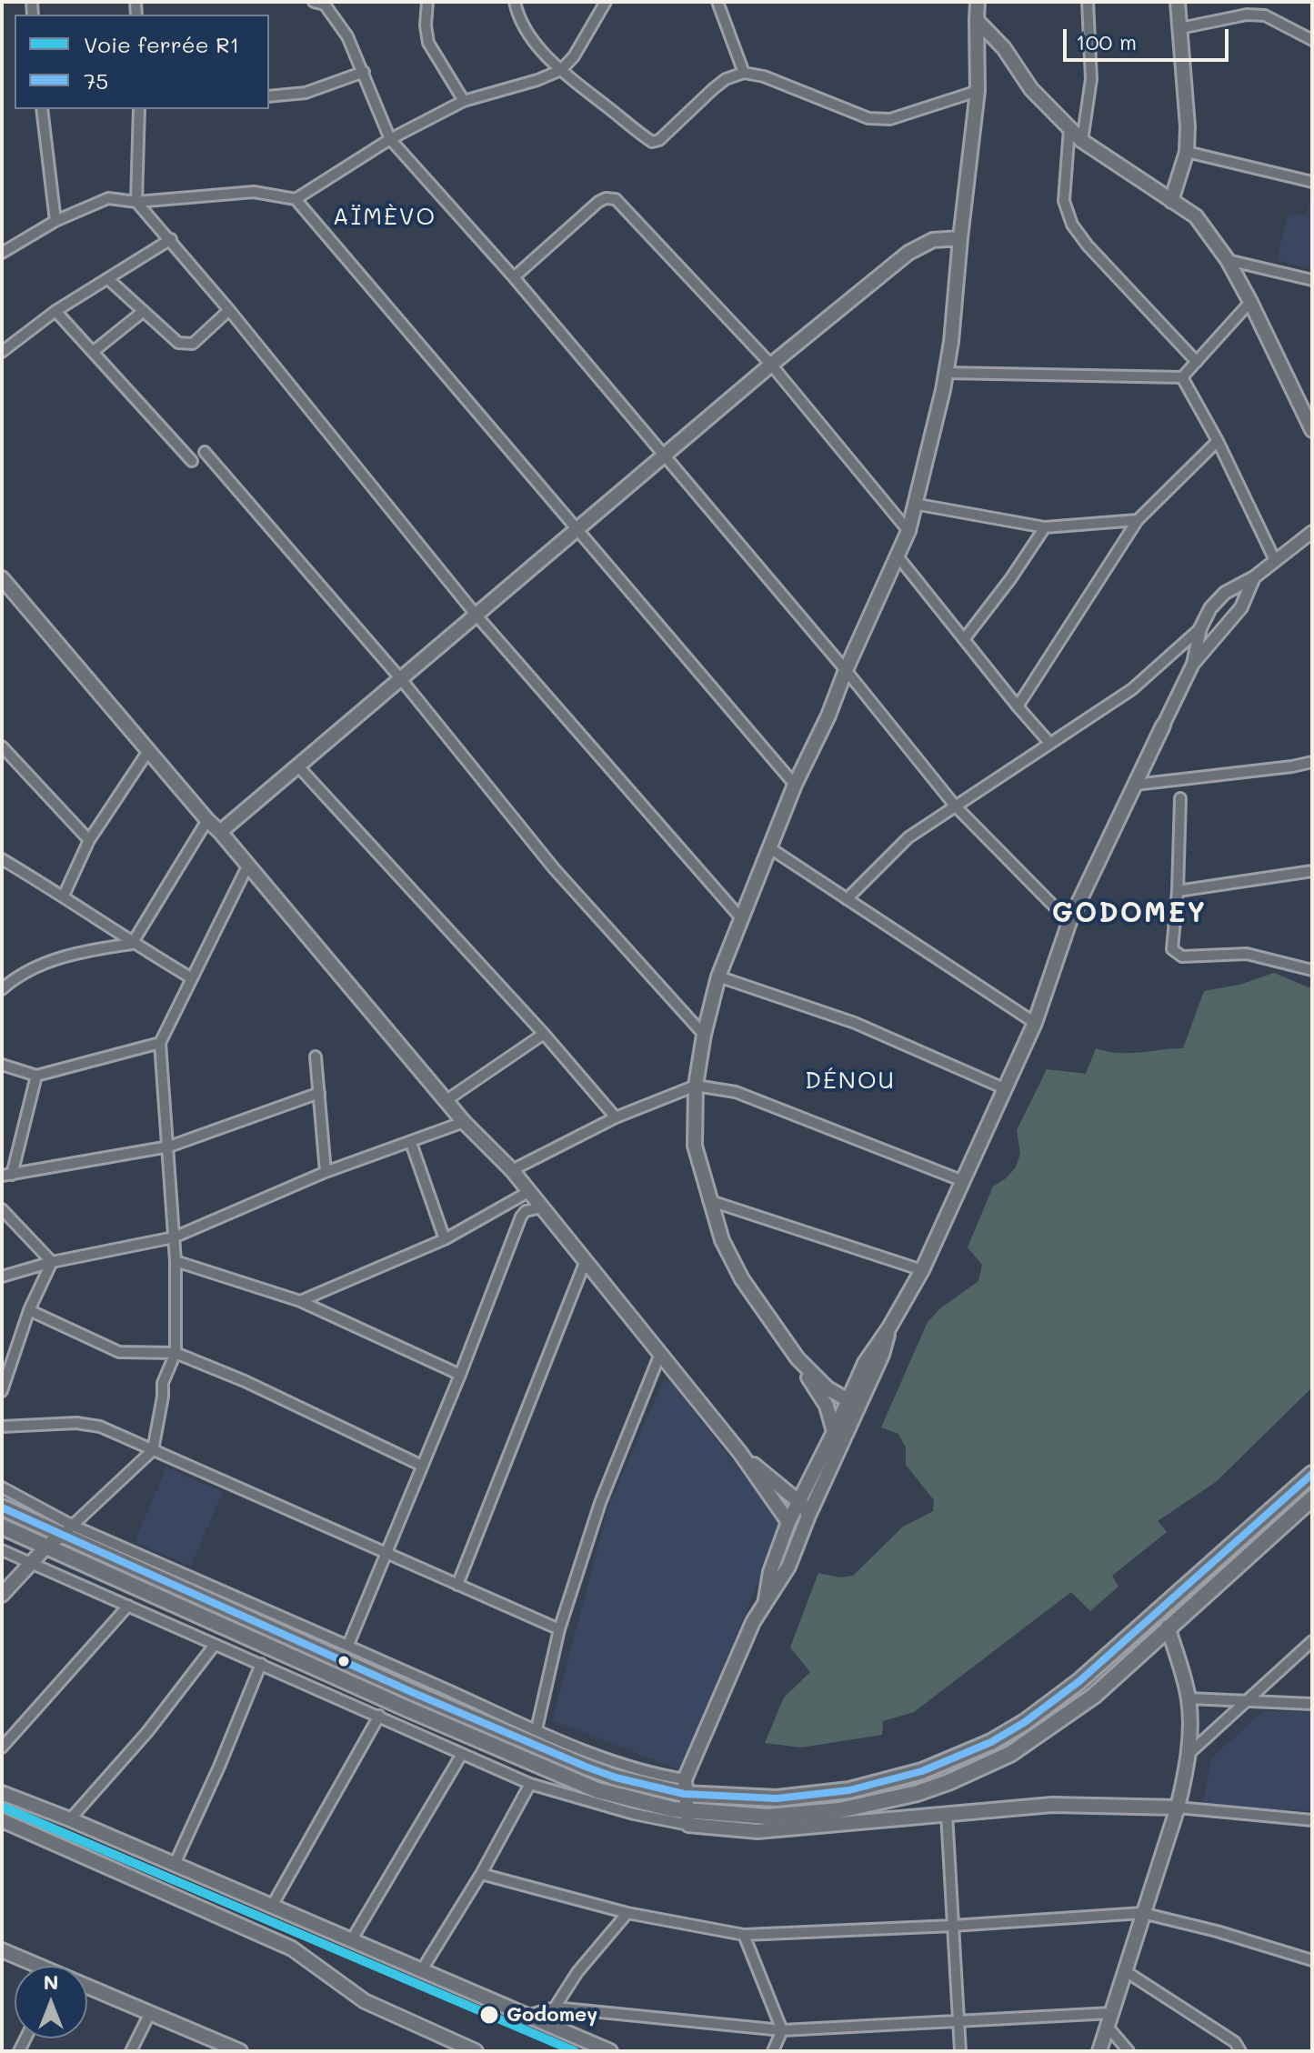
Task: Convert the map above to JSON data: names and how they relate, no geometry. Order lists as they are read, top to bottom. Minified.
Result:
{"districts":["AÏMÈVO","GODOMEY","DÉNOU"],"places":["Godomey"],"lines":["transit line 75","rail line R1"],"legend":["Voie ferrée R1","75"],"scale_bar":"100 m","north":"top"}
